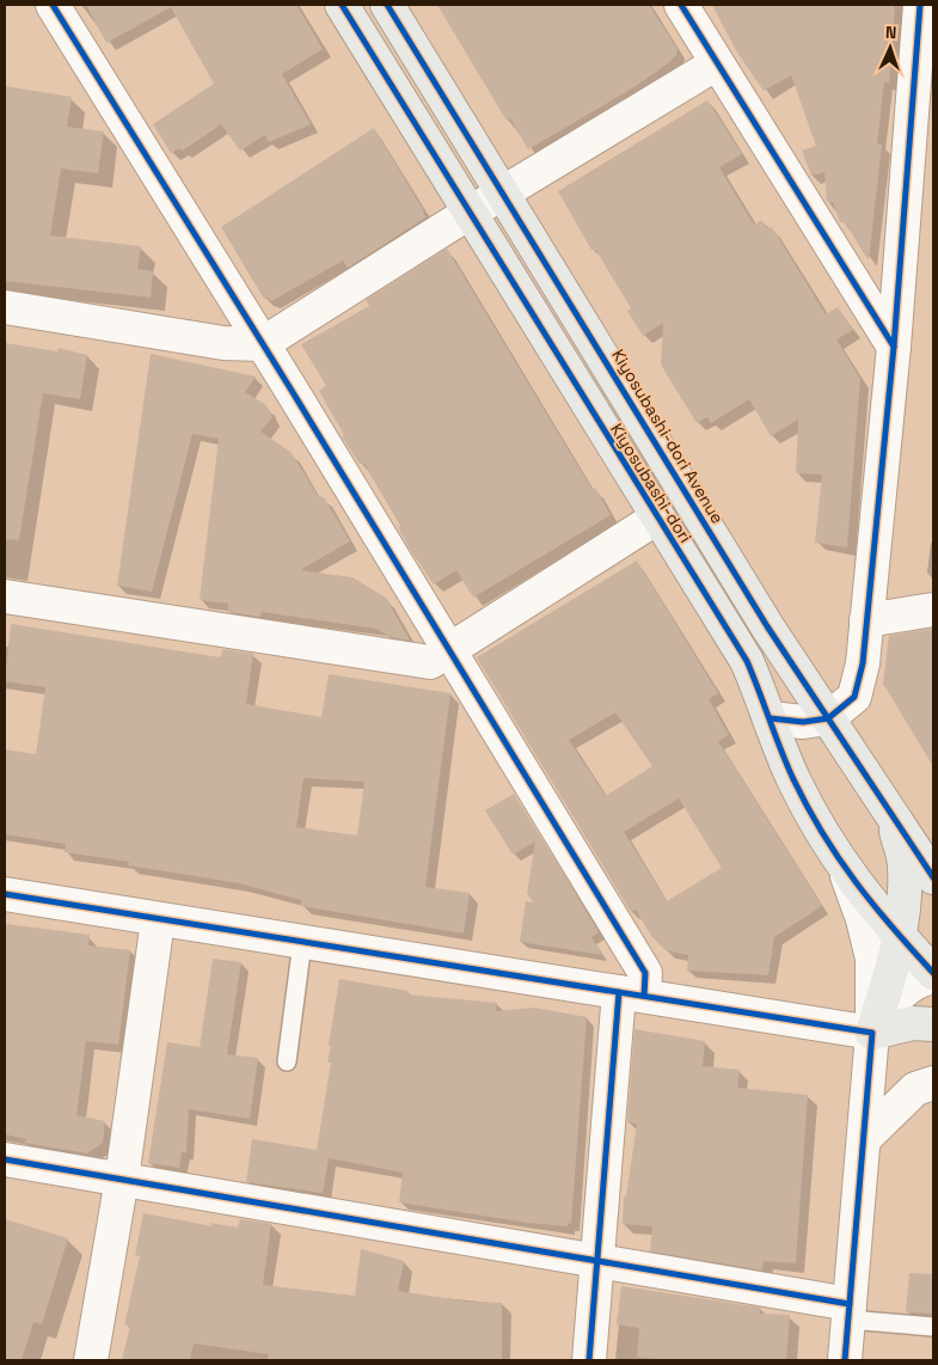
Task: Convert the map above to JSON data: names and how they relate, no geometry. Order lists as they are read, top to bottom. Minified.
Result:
{"streets":{"main road":["Kiyosubashi-dori Avenue","Kiyosubashi-dori"]},"north":"top"}
